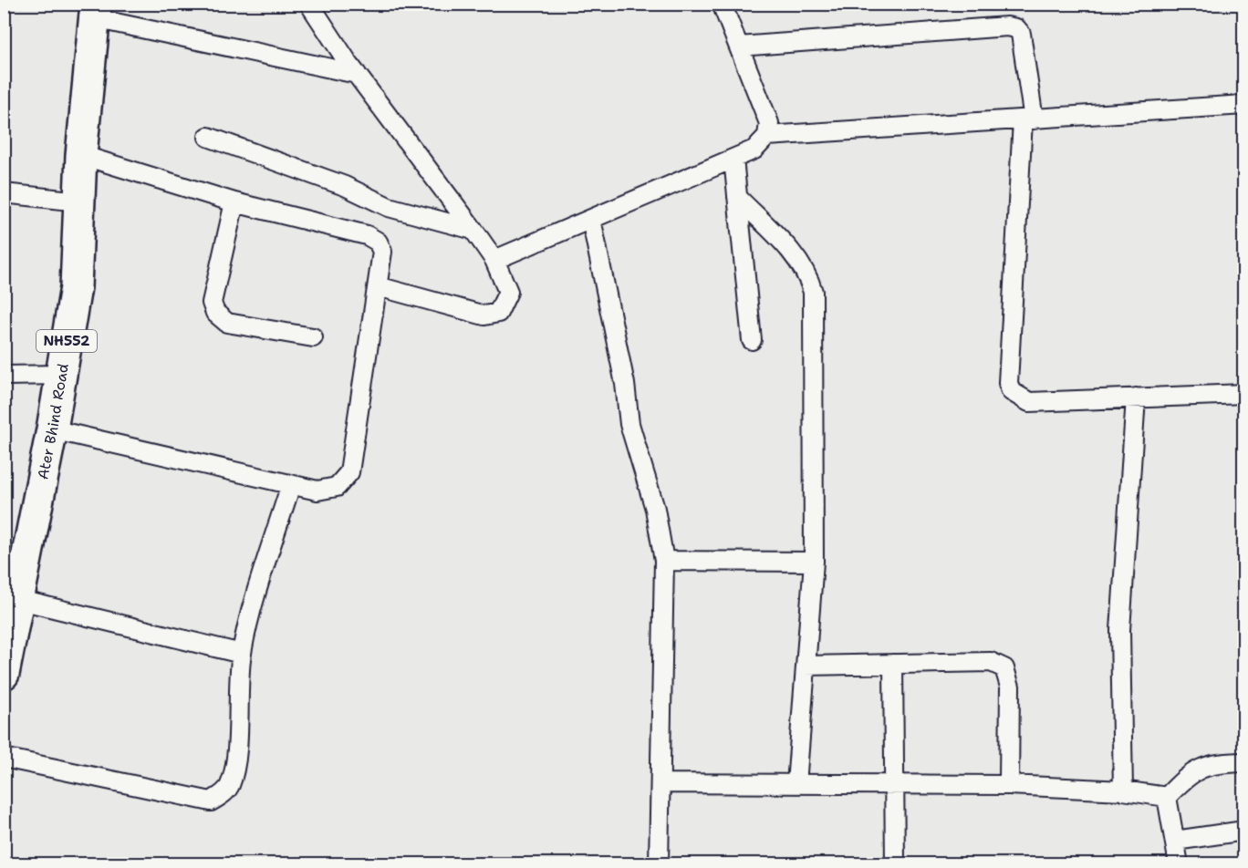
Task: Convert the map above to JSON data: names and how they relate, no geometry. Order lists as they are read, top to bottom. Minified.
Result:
{"streets":{"highway":["NH552","Ater Bhind Road"]}}
